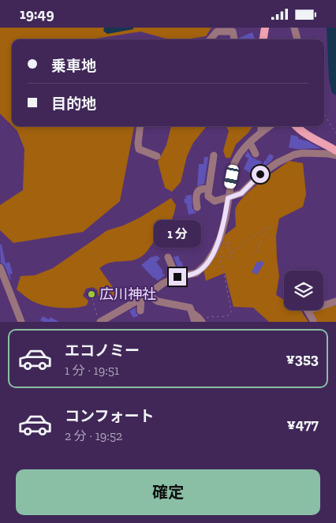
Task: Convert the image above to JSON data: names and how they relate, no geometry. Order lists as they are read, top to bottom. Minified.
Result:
{"places":["広川神社"],"page":{"status":"19:49","banner":["乗車地","目的地"],"bubble":"1 分","list":[{"name":"エコノミー","note":"1 分 · 19:51","value":"¥353"},{"name":"コンフォート","note":"2 分 · 19:52","value":"¥477"}],"buttons":"確定"}}
